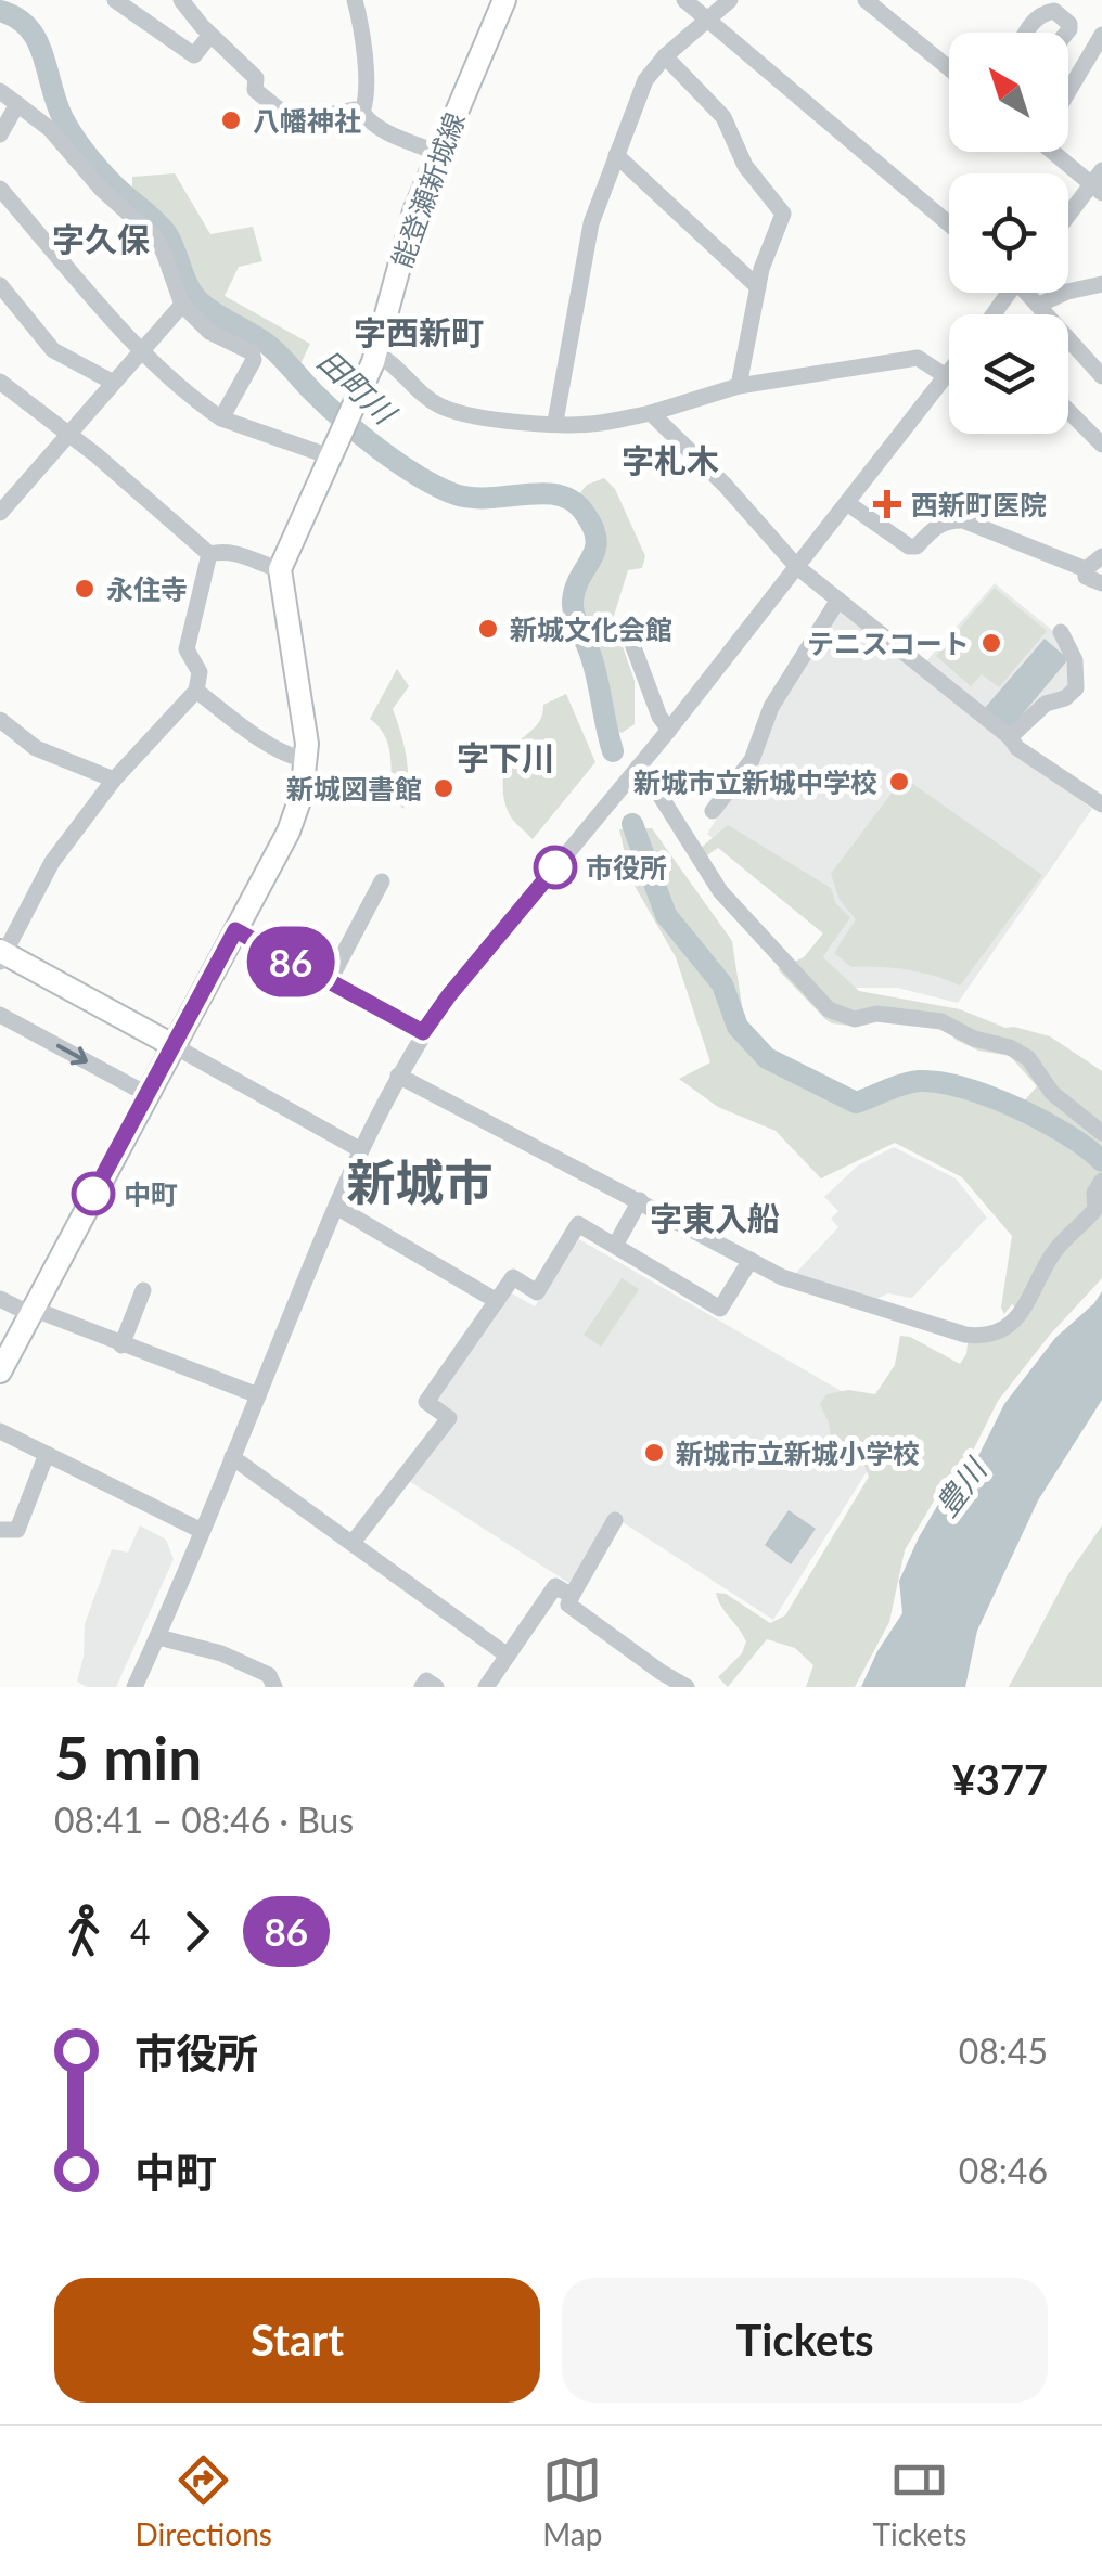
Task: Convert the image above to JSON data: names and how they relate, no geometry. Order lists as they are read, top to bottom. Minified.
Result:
{"streets":{"main road":["能登瀬新城線"]},"districts":["字久保","字西新町","字札木","字下川","新城市","字東入船"],"water":["田町川","豊川"],"places":{"other":["八幡神社","永住寺","新城文化会館","テニスコート","新城市立新城中学校","新城図書館","市役所","中町","新城市立新城小学校"],"health":["西新町医院"]},"lines":["bus line 86"],"north":"top left","page":{"on_map":"86","heading":["5 min","08:41 – 08:46 · Bus","¥377"],"legs":["4","86"],"list":[{"name":"市役所","value":"08:45"},{"name":"中町","value":"08:46"}],"buttons":["Start","Tickets"],"tabs":["Directions","Map","Tickets"]}}
